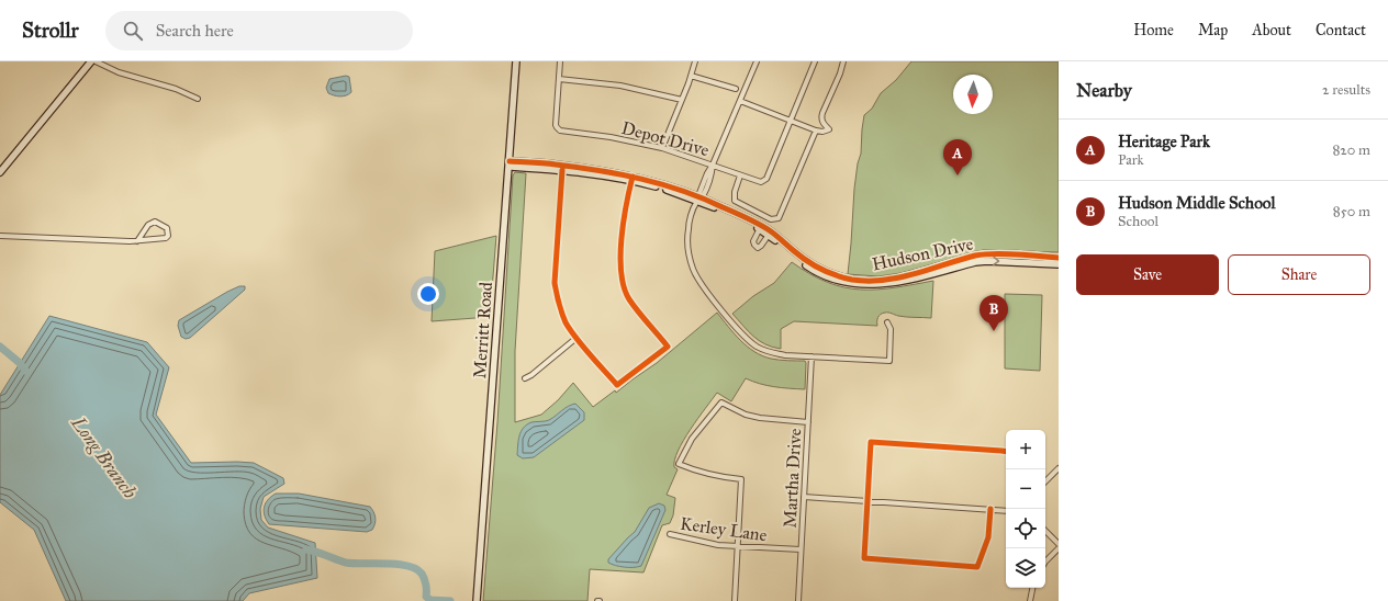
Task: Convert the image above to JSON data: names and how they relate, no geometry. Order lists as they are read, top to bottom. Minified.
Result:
{"streets":{"street":["Depot Drive","Hudson Drive","Merritt Road","Martha Drive","Kerley Lane"]},"crossings":[["Hudson Drive","Merritt Road"],["Martha Drive","Kerley Lane"]],"water":["Long Branch"],"north":"bottom","page":{"header":"Strollr","search":"Search here","nav":["Home","Map","About","Contact"],"heading":["Nearby","2 results"],"list":[{"mark":"A","name":"Heritage Park","note":"Park","value":"820 m"},{"mark":"B","name":"Hudson Middle School","note":"School","value":"850 m"}],"pins":["A","B"],"buttons":["Save","Share"],"map_buttons":["+","−"]}}
